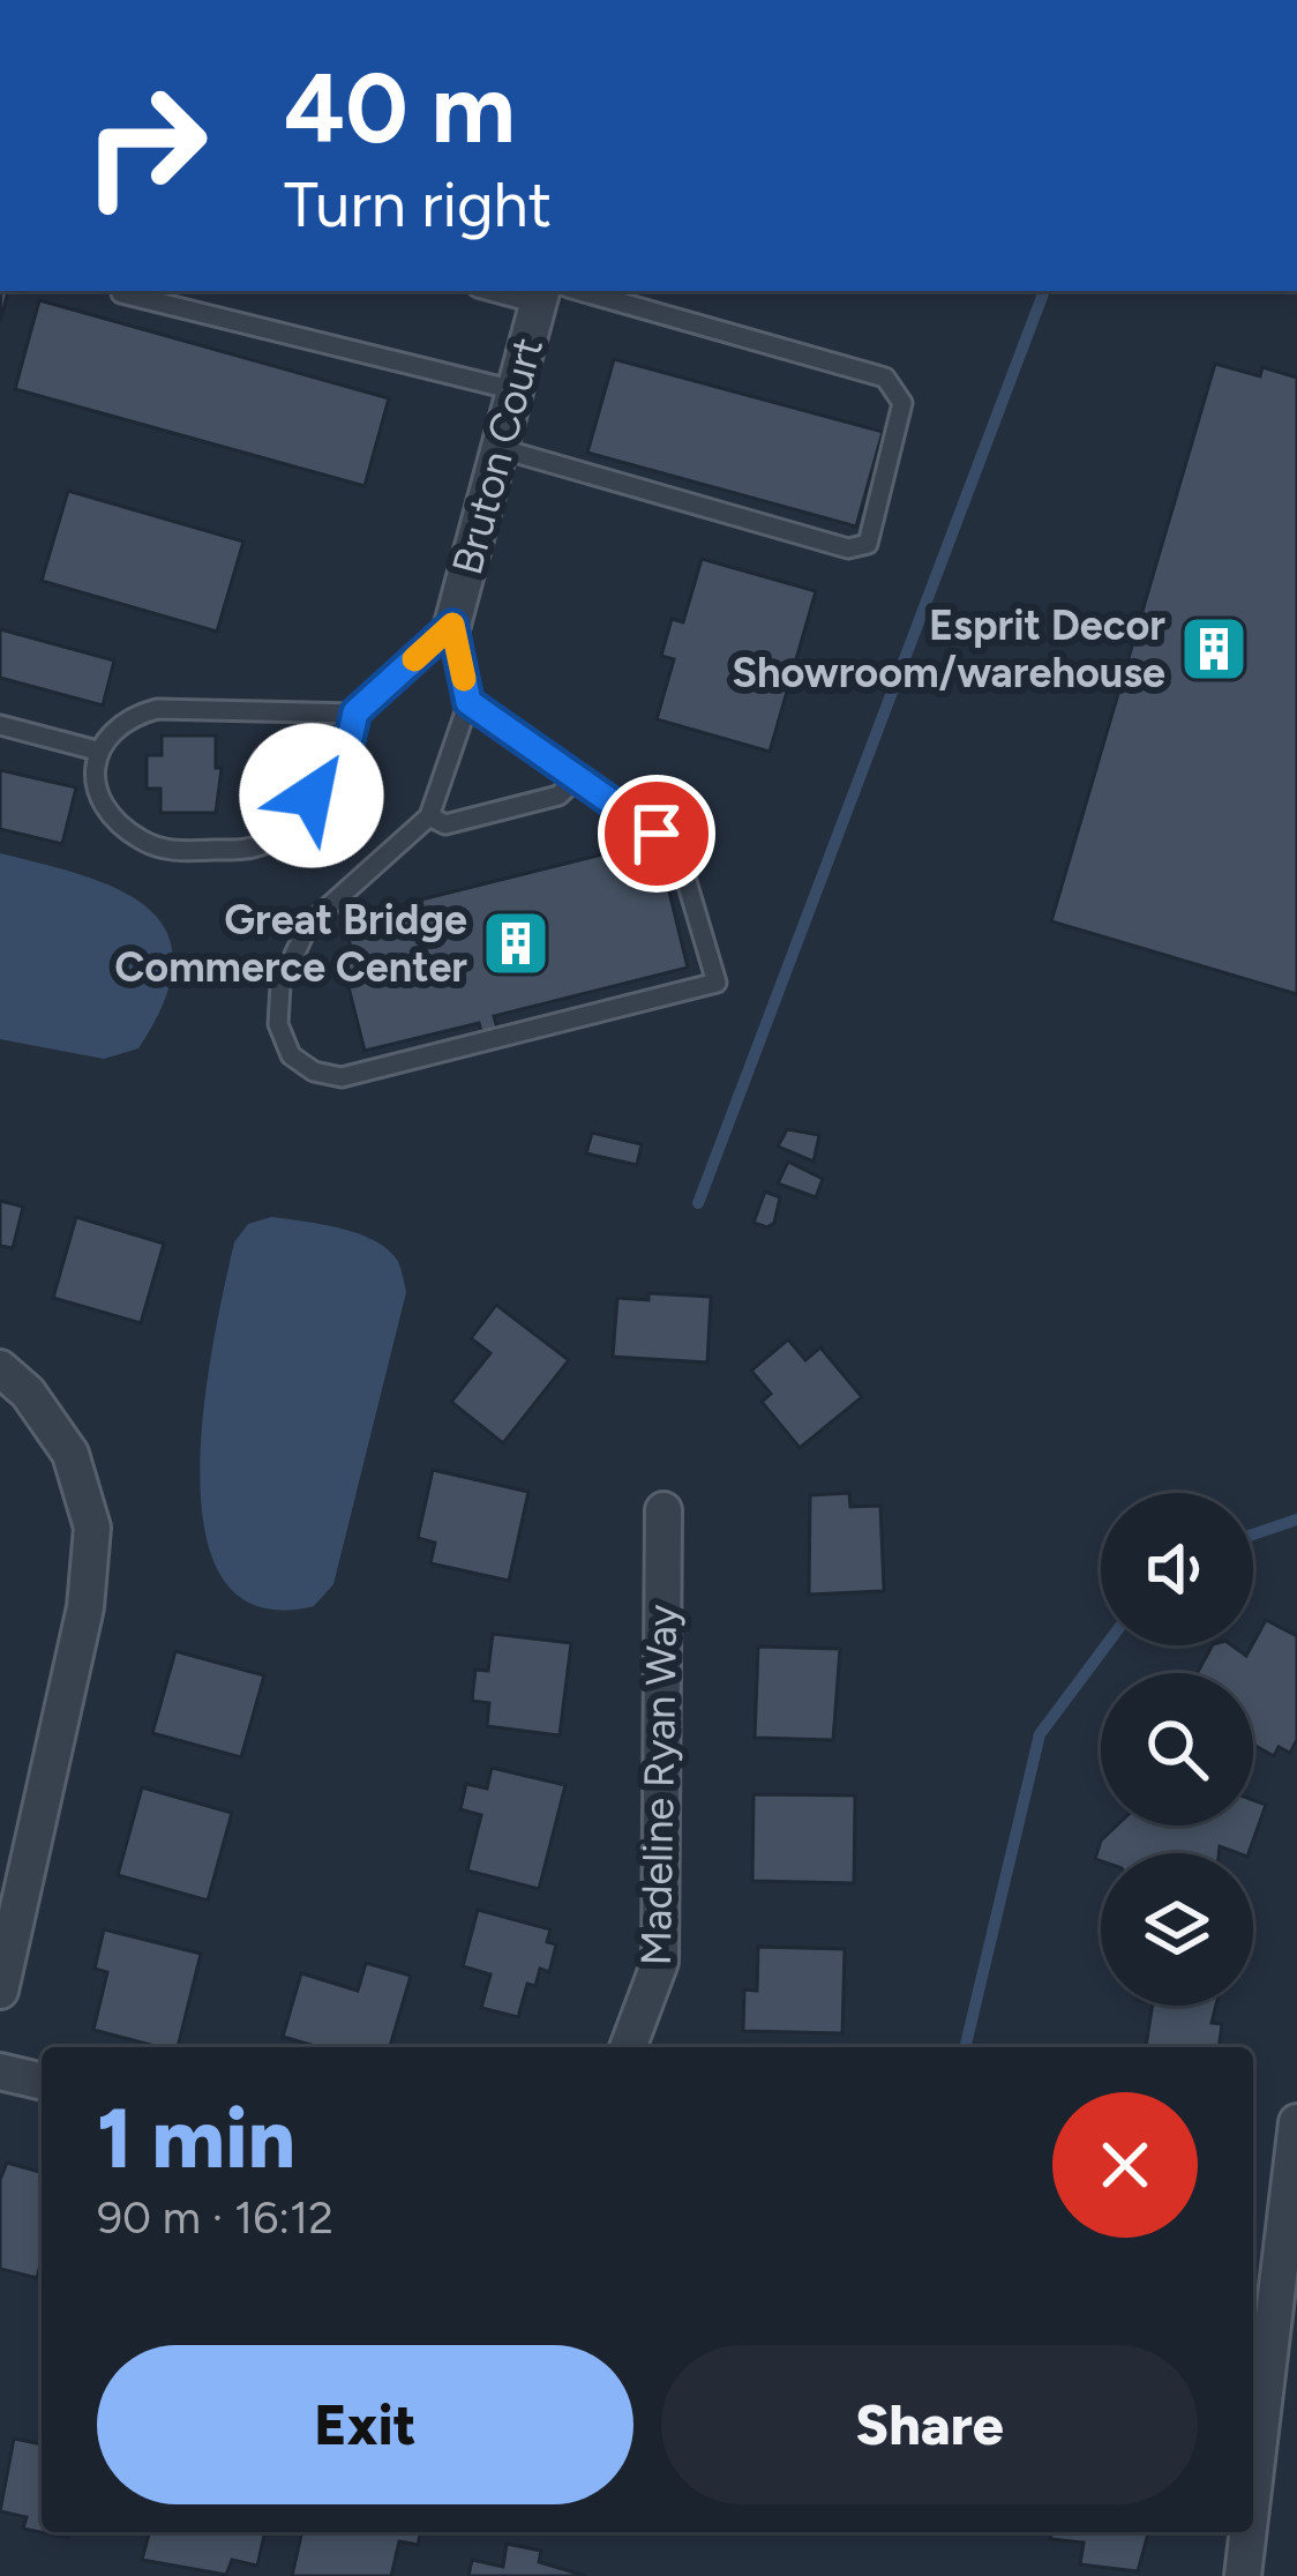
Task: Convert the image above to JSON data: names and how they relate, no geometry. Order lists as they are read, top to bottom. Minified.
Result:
{"streets":{"street":["Bruton Court","Madeline Ryan Way"]},"places":{"building":["Esprit Decor Showroom/warehouse","Great Bridge Commerce Center"]},"page":{"turn":["40 m","Turn right"],"heading":["1 min","90 m · 16:12"],"buttons":["Exit","Share"]}}
